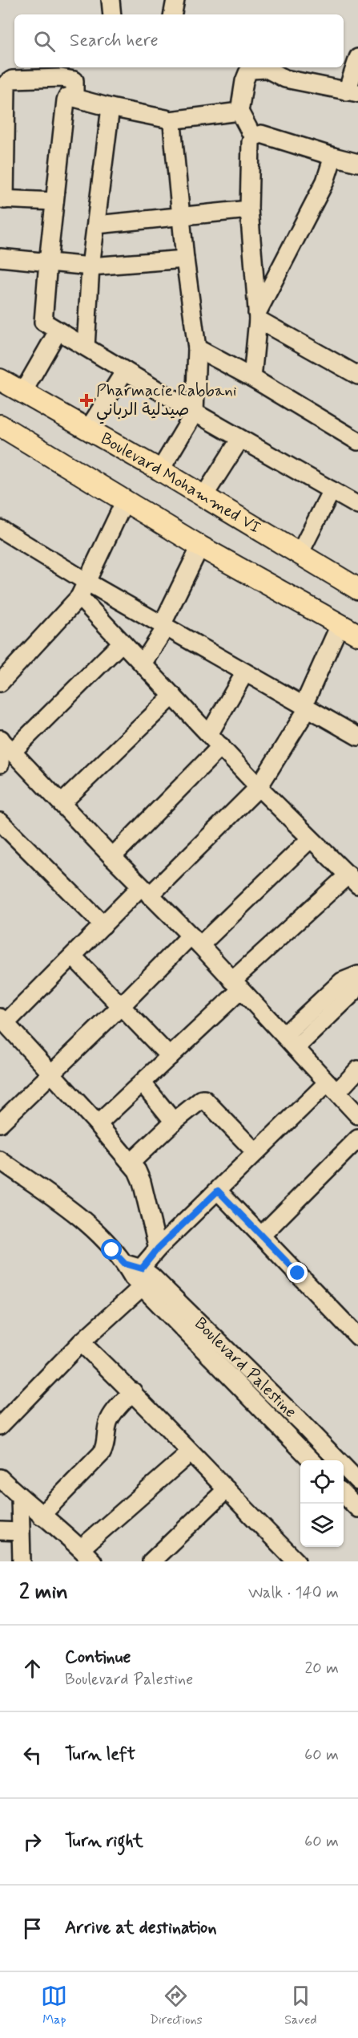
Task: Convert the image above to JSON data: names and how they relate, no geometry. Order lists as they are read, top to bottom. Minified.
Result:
{"streets":{"main road":["Boulevard Mohammed VI"],"street":["Boulevard Palestine"]},"places":{"health":["Pharmacie Rabbani صيدلية الرباني"]},"page":{"search":"Search here","heading":["2 min","Walk · 140 m"],"list":[["Continue","Boulevard Palestine","20 m"],["Turn left","60 m"],["Turn right","60 m"],"Arrive at destination"],"nav":["Map","Directions","Saved"]}}
